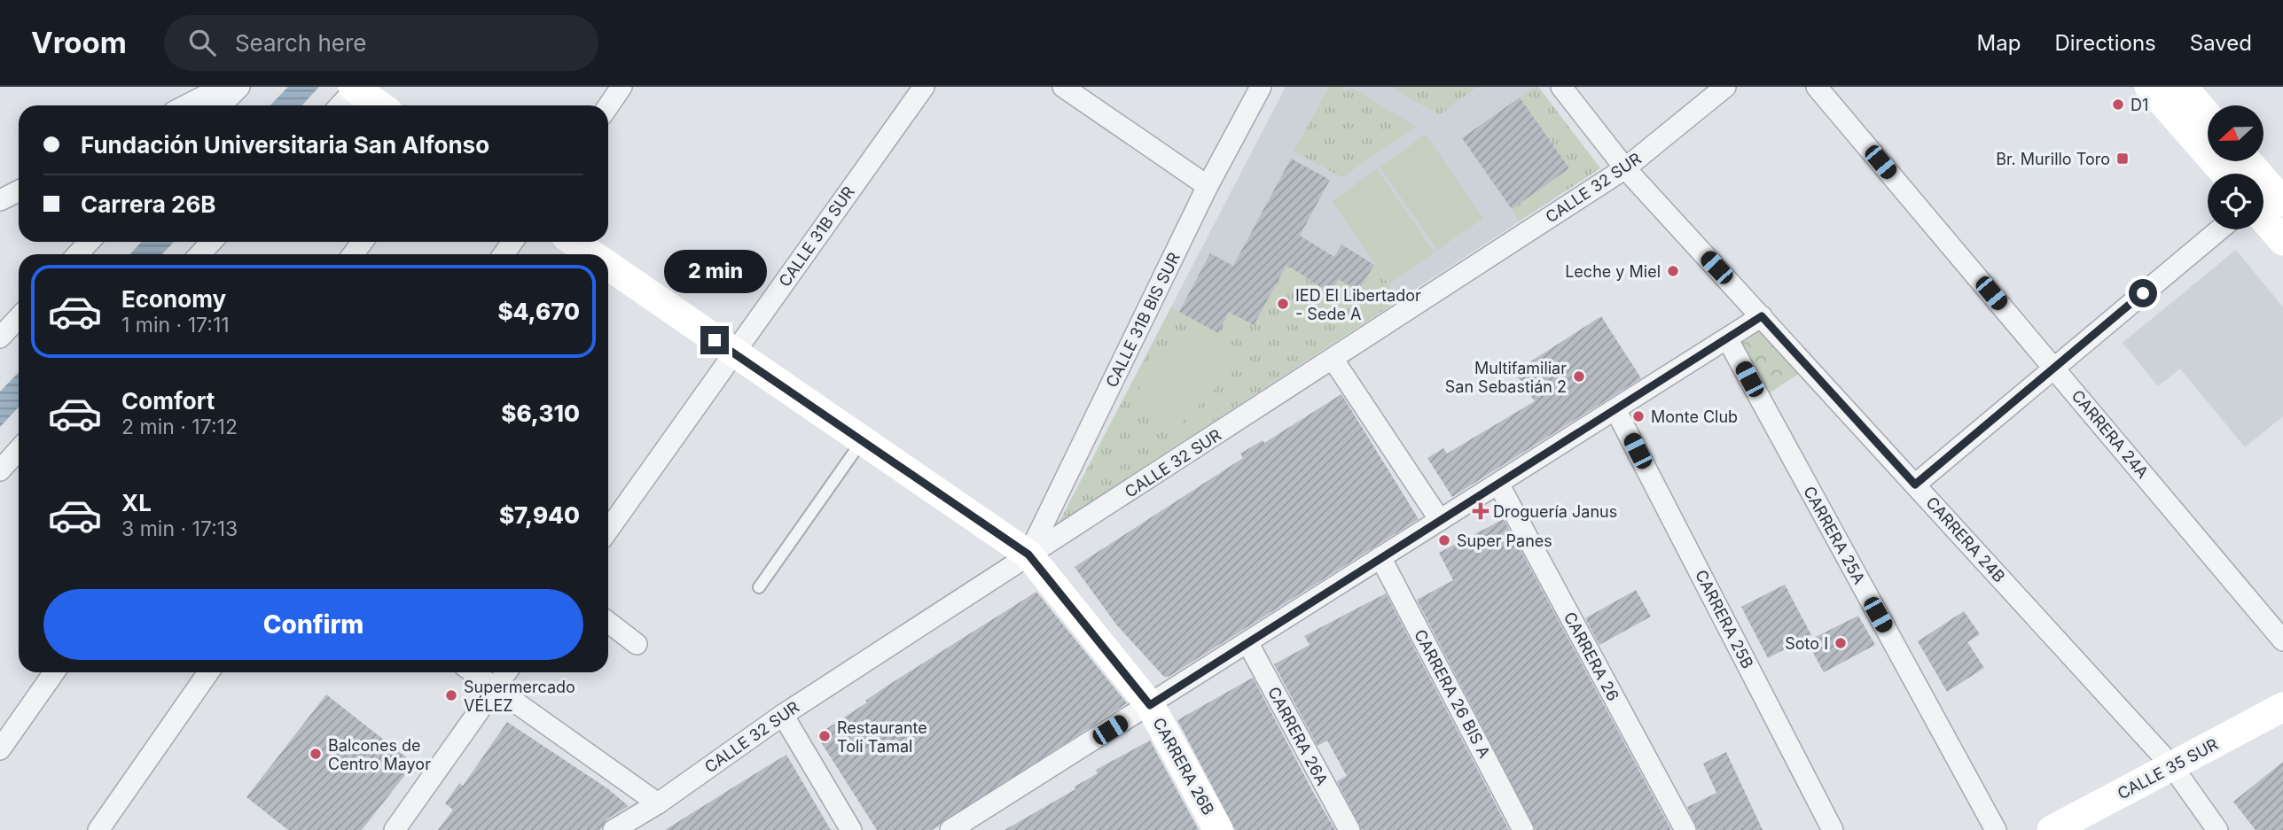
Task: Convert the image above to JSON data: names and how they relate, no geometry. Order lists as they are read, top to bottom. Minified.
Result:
{"streets":{"street":["CALLE 32 SUR","CALLE 31B SUR","CALLE 31B BIS SUR","CARRERA 24A","CARRERA 25A","CARRERA 24B","CARRERA 25B","CARRERA 26","CARRERA 26 BIS A","CARRERA 26A","CARRERA 26B","CALLE 35 SUR"]},"crossings":[["CALLE 32 SUR","CALLE 31B BIS SUR"],["CALLE 32 SUR","CARRERA 24B"],["CALLE 32 SUR","CARRERA 26B"],["CALLE 31B SUR","CARRERA 26B"],["CALLE 31B BIS SUR","CARRERA 26B"],["CARRERA 24B","CALLE 35 SUR"]],"places":{"other":["D1","Leche y Miel","IED El Libertador - Sede A","Multifamiliar San Sebastián 2","Monte Club","Super Panes","Soto I","Supermercado VÉLEZ","Restaurante Toli Tamal","Balcones de Centro Mayor"],"transit":["Br. Murillo Toro"],"health":["Droguería Janus"]},"north":"left","page":{"header":"Vroom","search":"Search here","nav":["Map","Directions","Saved"],"banner":["Fundación Universitaria San Alfonso","Carrera 26B"],"bubble":"2 min","list":[{"name":"Economy","note":"1 min · 17:11","value":"$4,670"},{"name":"Comfort","note":"2 min · 17:12","value":"$6,310"},{"name":"XL","note":"3 min · 17:13","value":"$7,940"}],"buttons":"Confirm"}}
